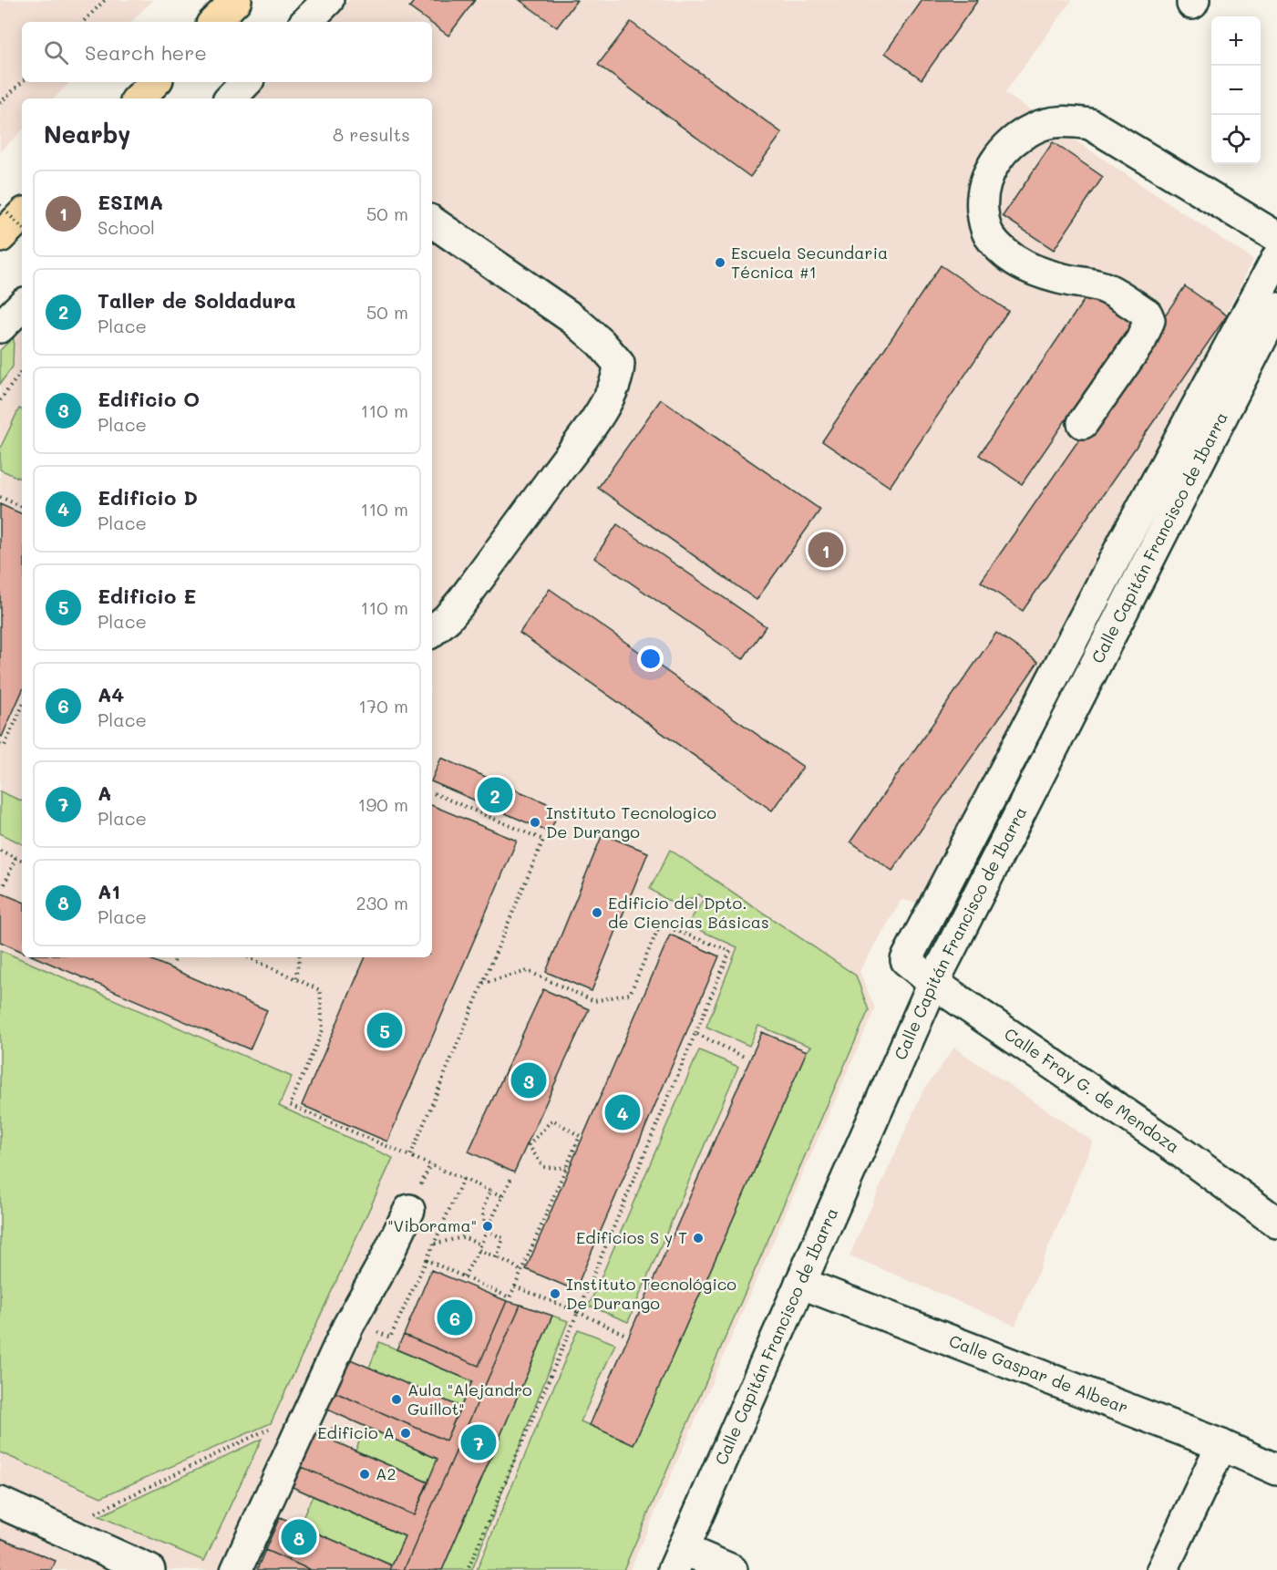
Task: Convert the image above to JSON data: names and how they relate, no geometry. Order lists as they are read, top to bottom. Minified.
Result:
{"streets":{"street":["Calle Capitán Francisco de Ibarra","Calle Fray G. de Mendoza","Calle Gaspar de Albear"]},"crossings":[["Calle Capitán Francisco de Ibarra","Calle Fray G. de Mendoza"],["Calle Capitán Francisco de Ibarra","Calle Gaspar de Albear"]],"places":["Escuela Secundaria Técnica #1","Instituto Tecnologico De Durango","Edificio del Dpto. de Ciencias Básicas","\"Viborama\"","Edificios S y T","Instituto Tecnológico De Durango","Aula \"Alejandro Guillot\"","Edificio A","A2"],"page":{"map_buttons":["+","−"],"search":"Search here","heading":["Nearby","8 results"],"list":[{"mark":"1","name":"ESIMA","note":"School","value":"50 m"},{"mark":"2","name":"Taller de Soldadura","note":"Place","value":"50 m"},{"mark":"3","name":"Edificio O","note":"Place","value":"110 m"},{"mark":"4","name":"Edificio D","note":"Place","value":"110 m"},{"mark":"5","name":"Edificio E","note":"Place","value":"110 m"},{"mark":"6","name":"A4","note":"Place","value":"170 m"},{"mark":"7","name":"A","note":"Place","value":"190 m"},{"mark":"8","name":"A1","note":"Place","value":"230 m"}],"pins":["1","2","5","3","4","6","7","8"]}}
